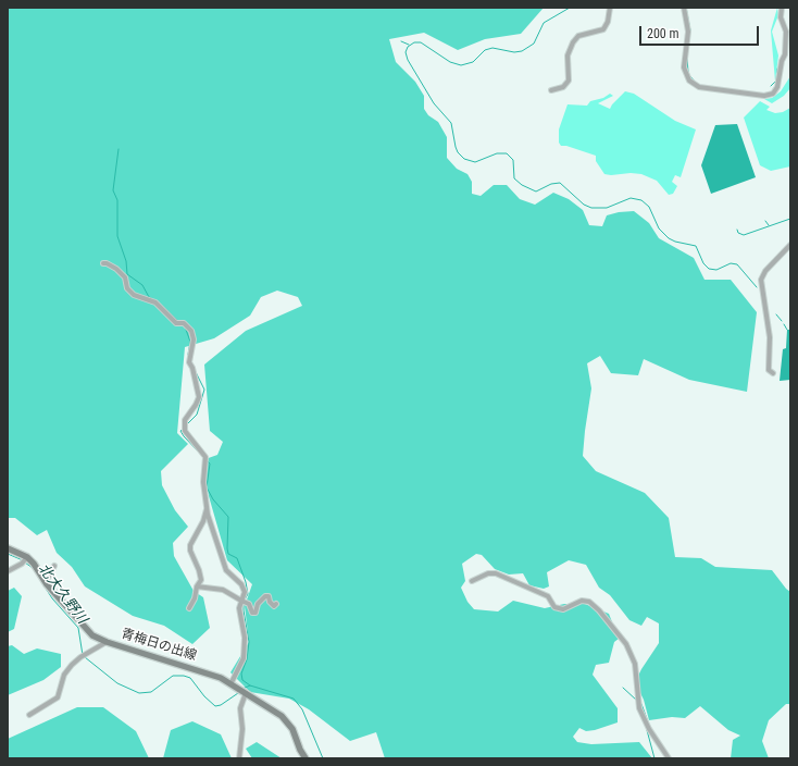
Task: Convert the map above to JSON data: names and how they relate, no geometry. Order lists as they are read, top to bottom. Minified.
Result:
{"streets":{"main road":["青梅日の出線"]},"water":["北大久野川"],"scale_bar":"200 m"}
